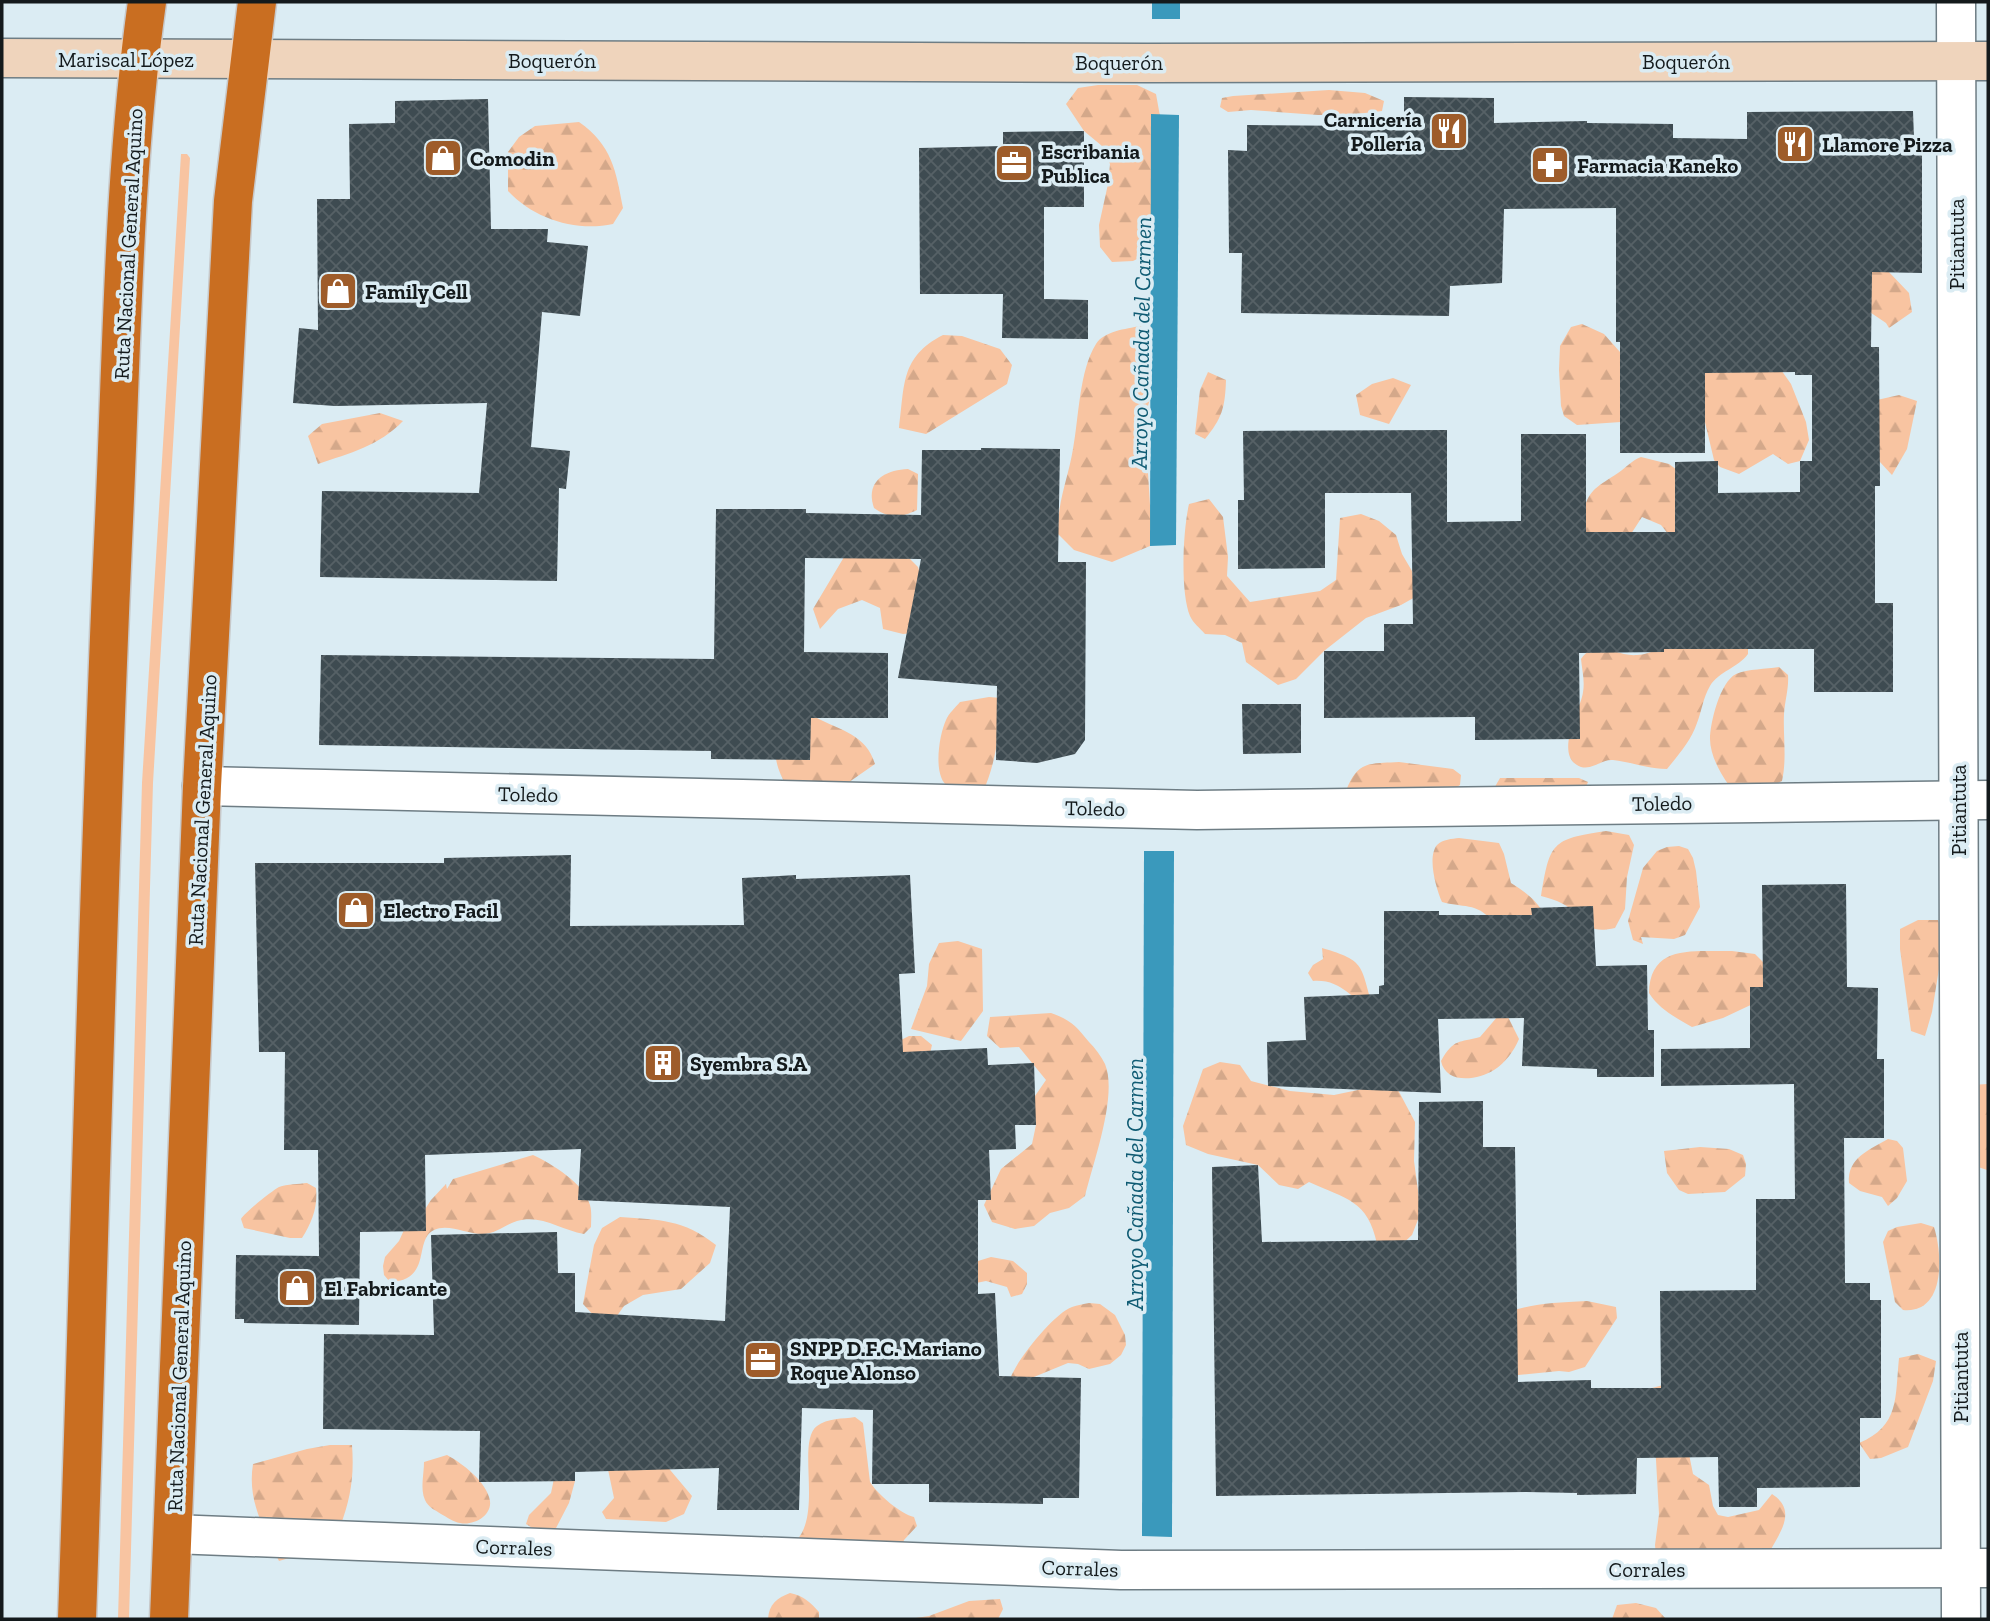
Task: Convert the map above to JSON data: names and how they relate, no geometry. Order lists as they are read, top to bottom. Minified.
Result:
{"streets":{"highway":["Ruta Nacional General Aquino"],"street":["Mariscal López","Boquerón","Pitiantuta","Toledo","Corrales"]},"crossings":[["Mariscal López","Boquerón"],["Mariscal López","Ruta Nacional General Aquino"],["Boquerón","Ruta Nacional General Aquino"],["Boquerón","Pitiantuta"],["Ruta Nacional General Aquino","Toledo"],["Ruta Nacional General Aquino","Corrales"],["Pitiantuta","Toledo"],["Pitiantuta","Corrales"]],"water":["Arroyo Cañada del Carmen"],"places":{"restaurant":["Carnicería Pollería","Llamore Pizza"],"shop":["Comodin","Family Cell","Electro Facil","El Fabricante"],"office":["Escribania Publica","SNPP D.F.C. Mariano Roque Alonso"],"pharmacy":["Farmacia Kaneko"],"building":["Syembra S.A"]}}
